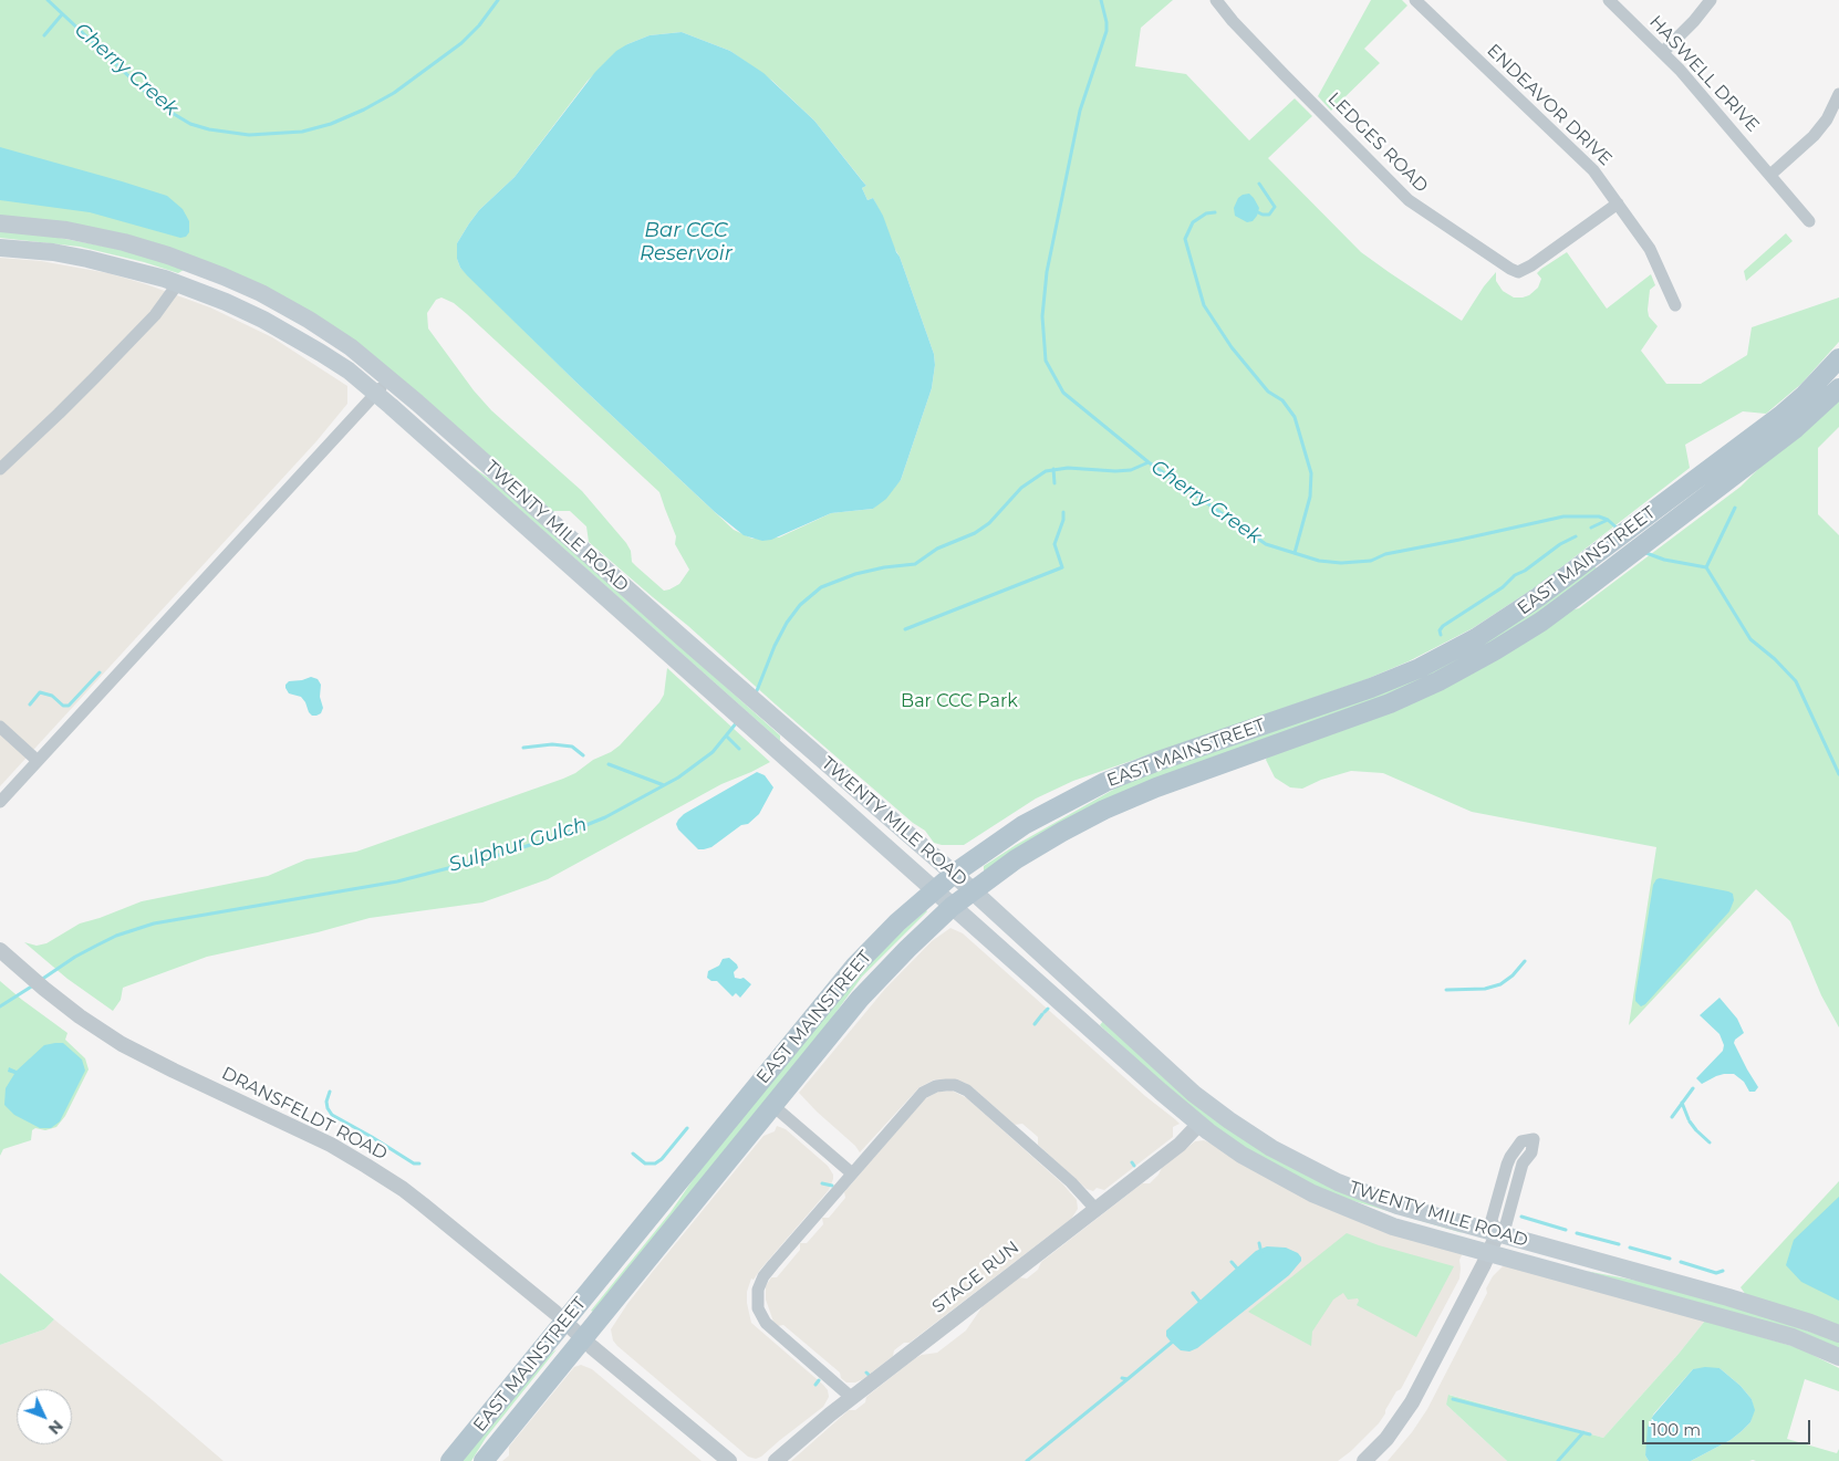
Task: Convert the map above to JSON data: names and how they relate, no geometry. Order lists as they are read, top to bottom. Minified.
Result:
{"streets":{"main road":["TWENTY MILE ROAD","EAST MAINSTREET"],"street":["HASWELL DRIVE","ENDEAVOR DRIVE","LEDGES ROAD","DRANSFELDT ROAD","STAGE RUN"]},"crossings":[["ENDEAVOR DRIVE","LEDGES ROAD"],["TWENTY MILE ROAD","EAST MAINSTREET"],["TWENTY MILE ROAD","STAGE RUN"],["EAST MAINSTREET","DRANSFELDT ROAD"]],"water":["Cherry Creek","Bar CCC Reservoir","Sulphur Gulch"],"parks":["Bar CCC Park"],"scale_bar":"100 m","north":"bottom right"}
